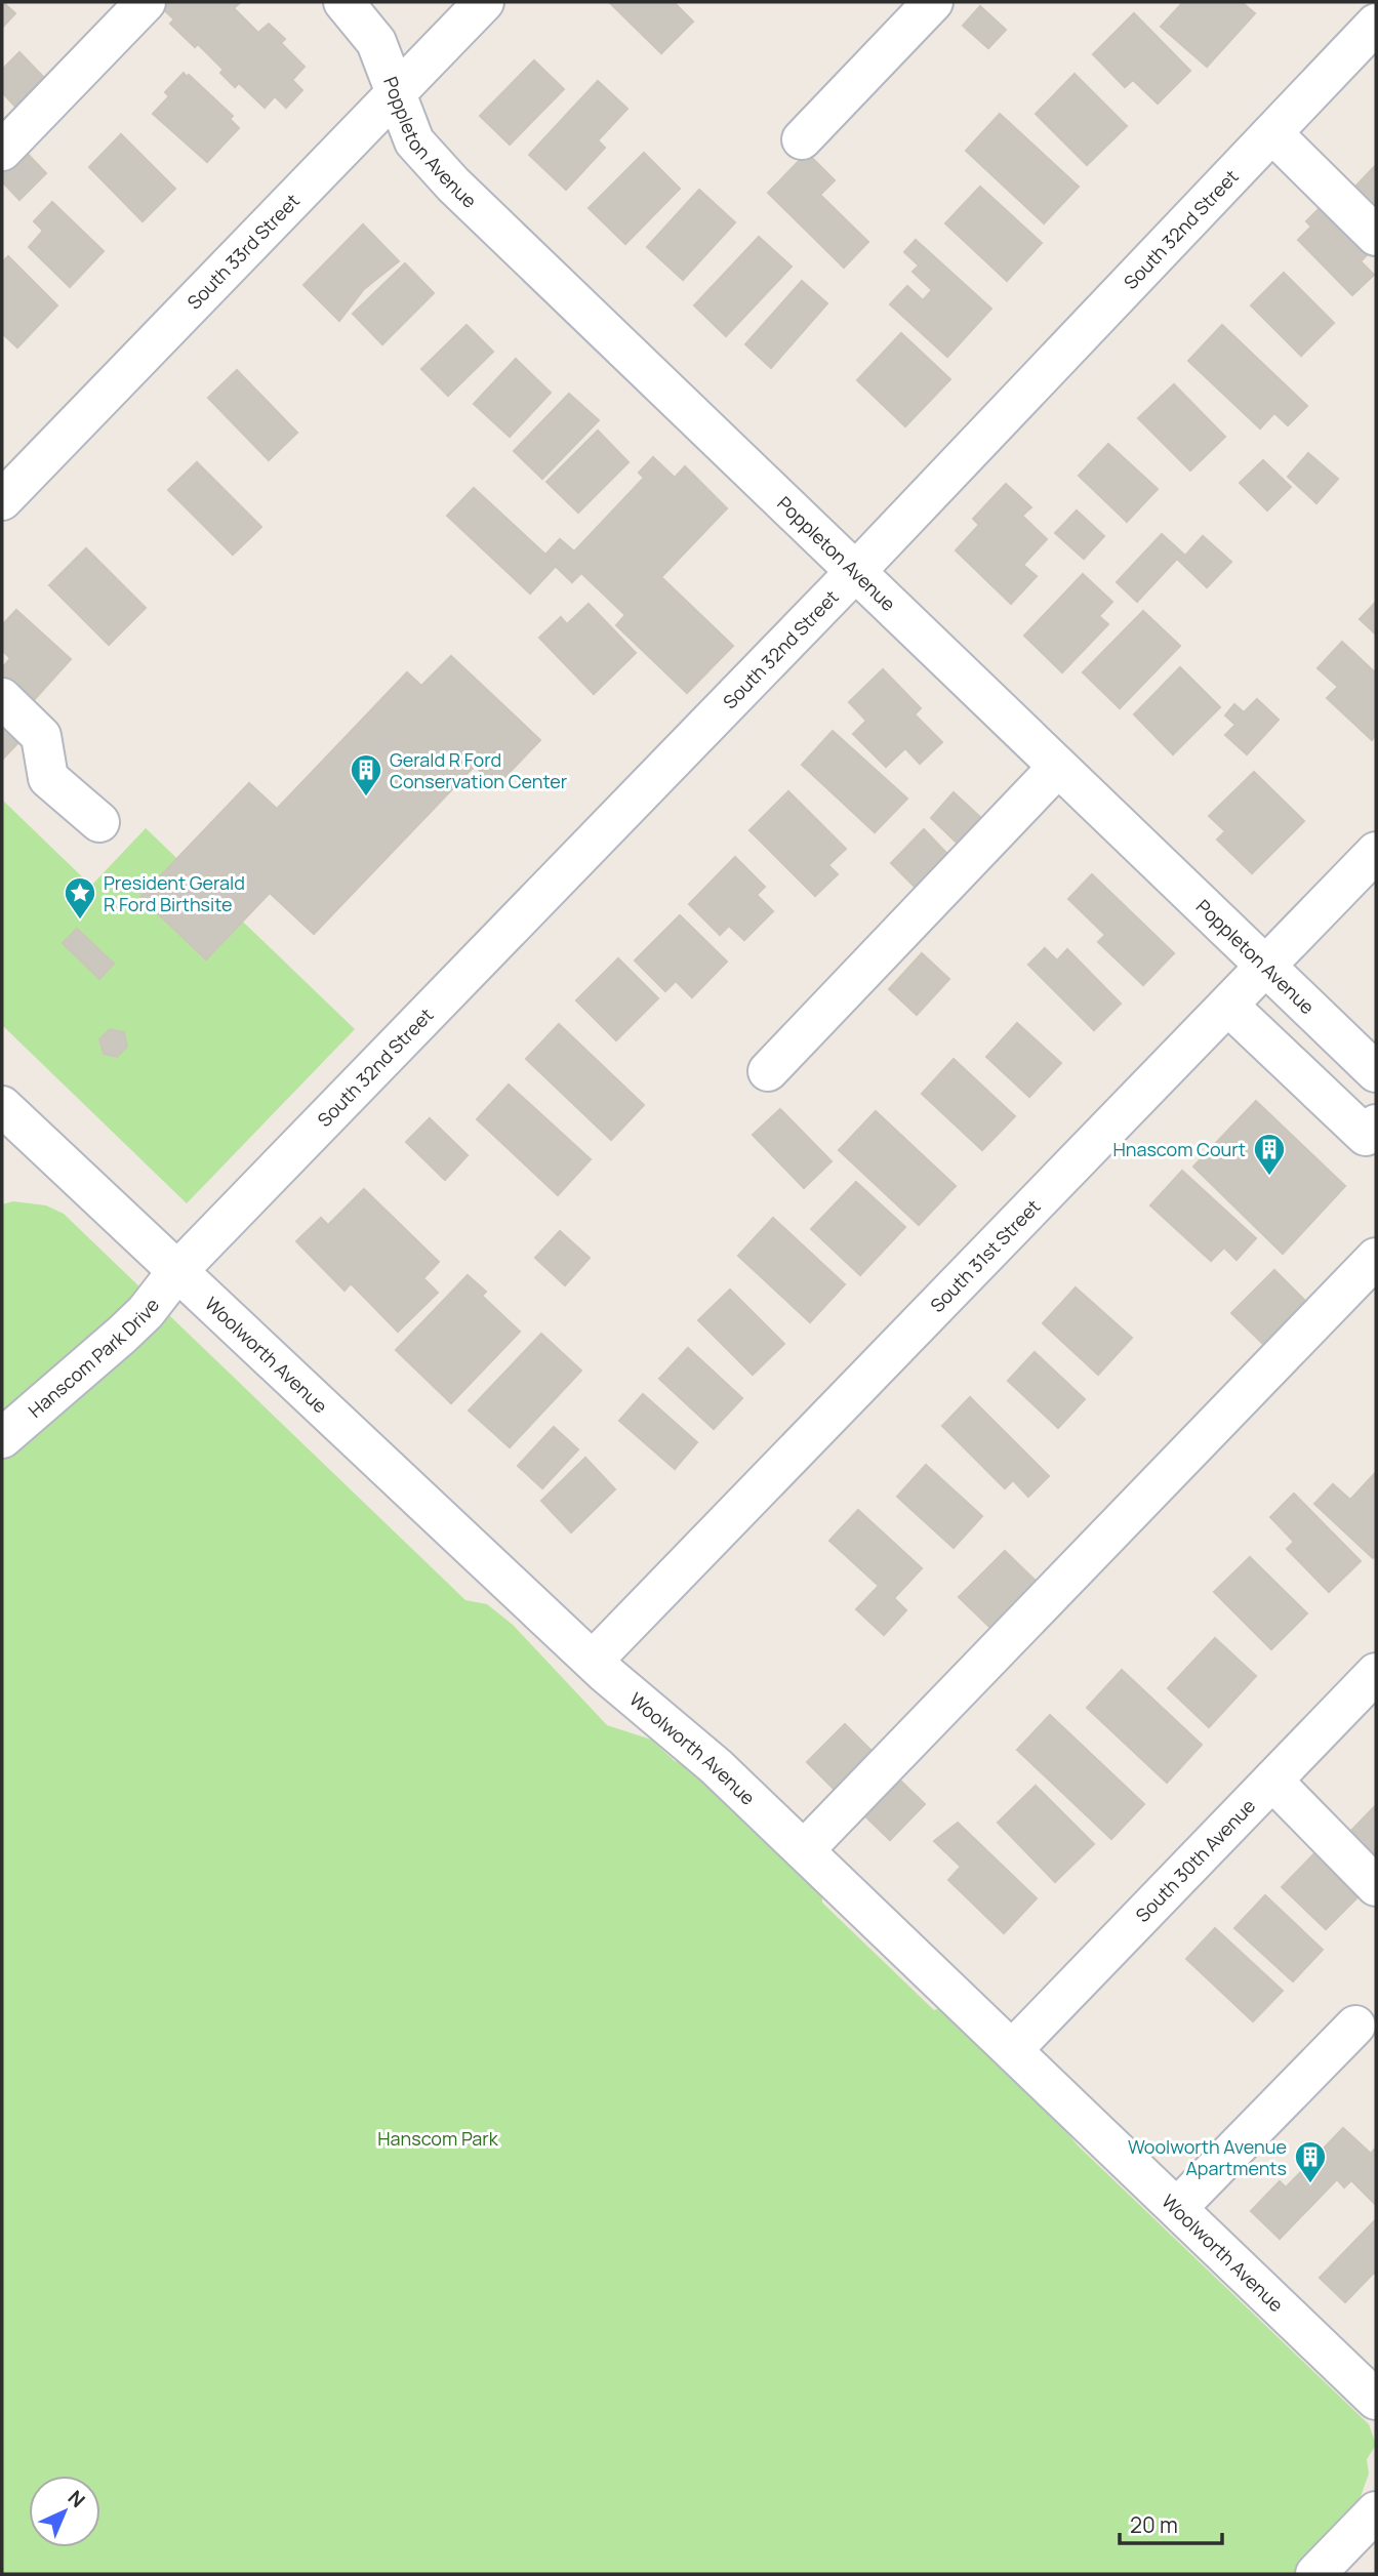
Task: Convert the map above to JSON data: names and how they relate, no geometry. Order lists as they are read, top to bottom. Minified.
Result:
{"streets":{"street":["Poppleton Avenue","South 32nd Street","South 33rd Street","South 31st Street","Woolworth Avenue","Hanscom Park Drive","South 30th Avenue"]},"crossings":[["Poppleton Avenue","South 32nd Street"],["Poppleton Avenue","South 33rd Street"],["Poppleton Avenue","South 31st Street"],["South 32nd Street","Woolworth Avenue"],["South 32nd Street","Hanscom Park Drive"],["South 31st Street","Woolworth Avenue"],["Woolworth Avenue","Hanscom Park Drive"],["Woolworth Avenue","South 30th Avenue"]],"parks":["Hanscom Park"],"places":{"building":["Gerald R Ford Conservation Center","Hnascom Court","Woolworth Avenue Apartments"],"place":["President Gerald R Ford Birthsite"]},"scale_bar":"20 m","north":"top right"}
